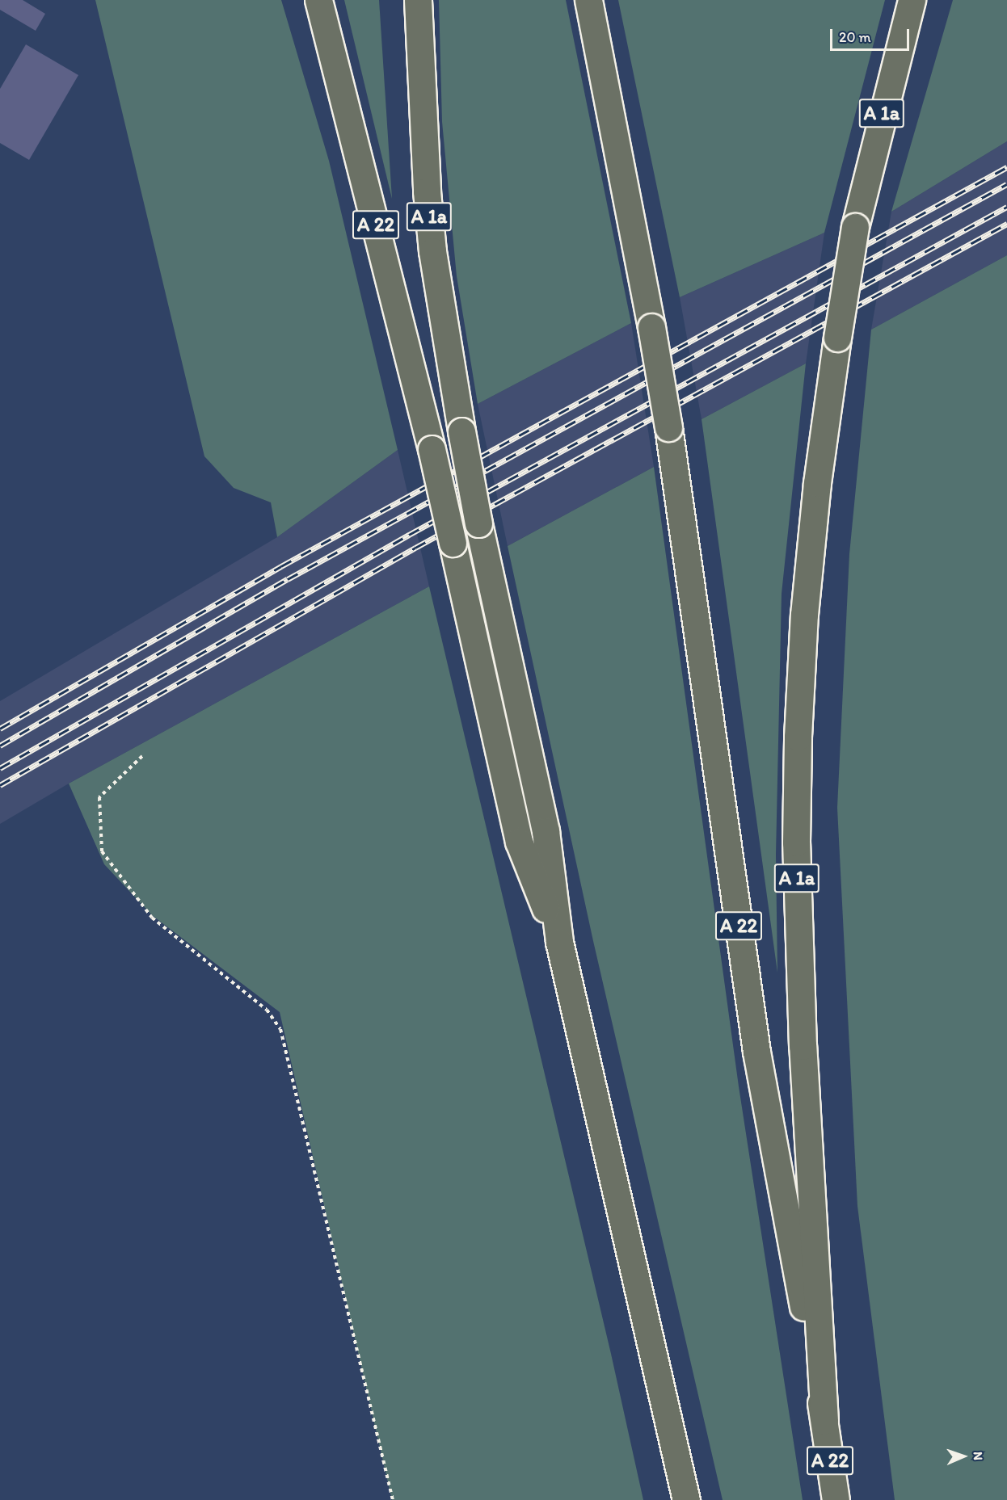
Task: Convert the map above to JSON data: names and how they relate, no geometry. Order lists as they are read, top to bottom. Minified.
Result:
{"streets":{"highway":["A 1a","A 22"]},"crossings":[["A 1a","A 22"]],"scale_bar":"20 m","north":"right"}
